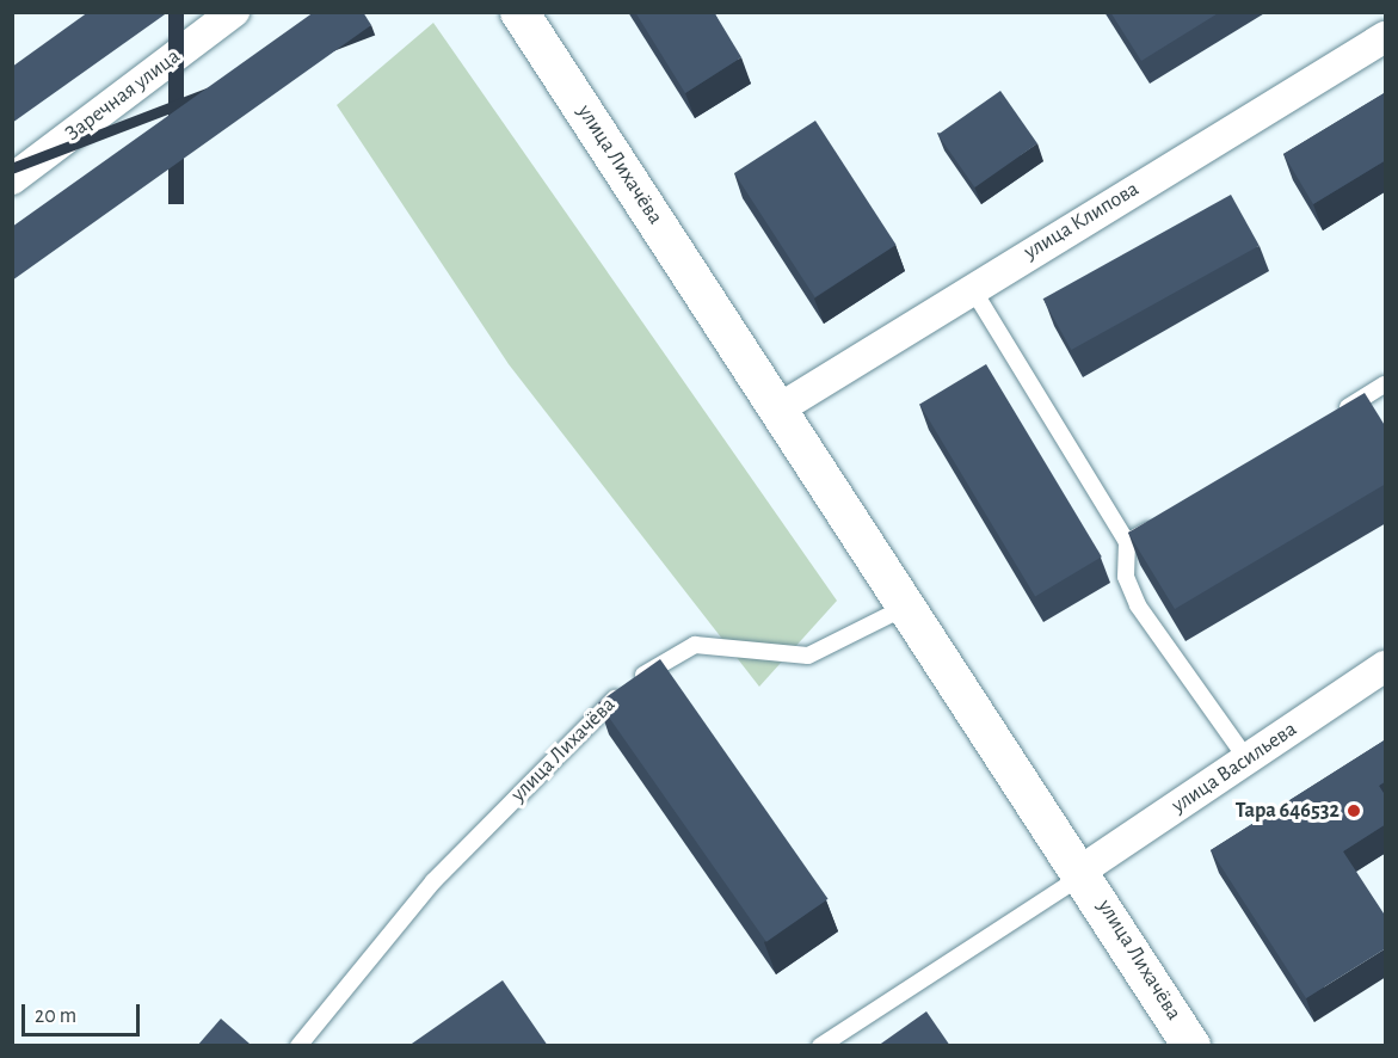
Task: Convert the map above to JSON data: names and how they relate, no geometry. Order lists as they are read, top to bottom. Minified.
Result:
{"streets":{"street":["Заречная улица","улица Лихачёва","улица Клипова","улица Васильева"]},"crossings":[["улица Лихачёва","улица Клипова"],["улица Лихачёва","улица Васильева"]],"places":["Тара 646532"],"scale_bar":"20 m"}
